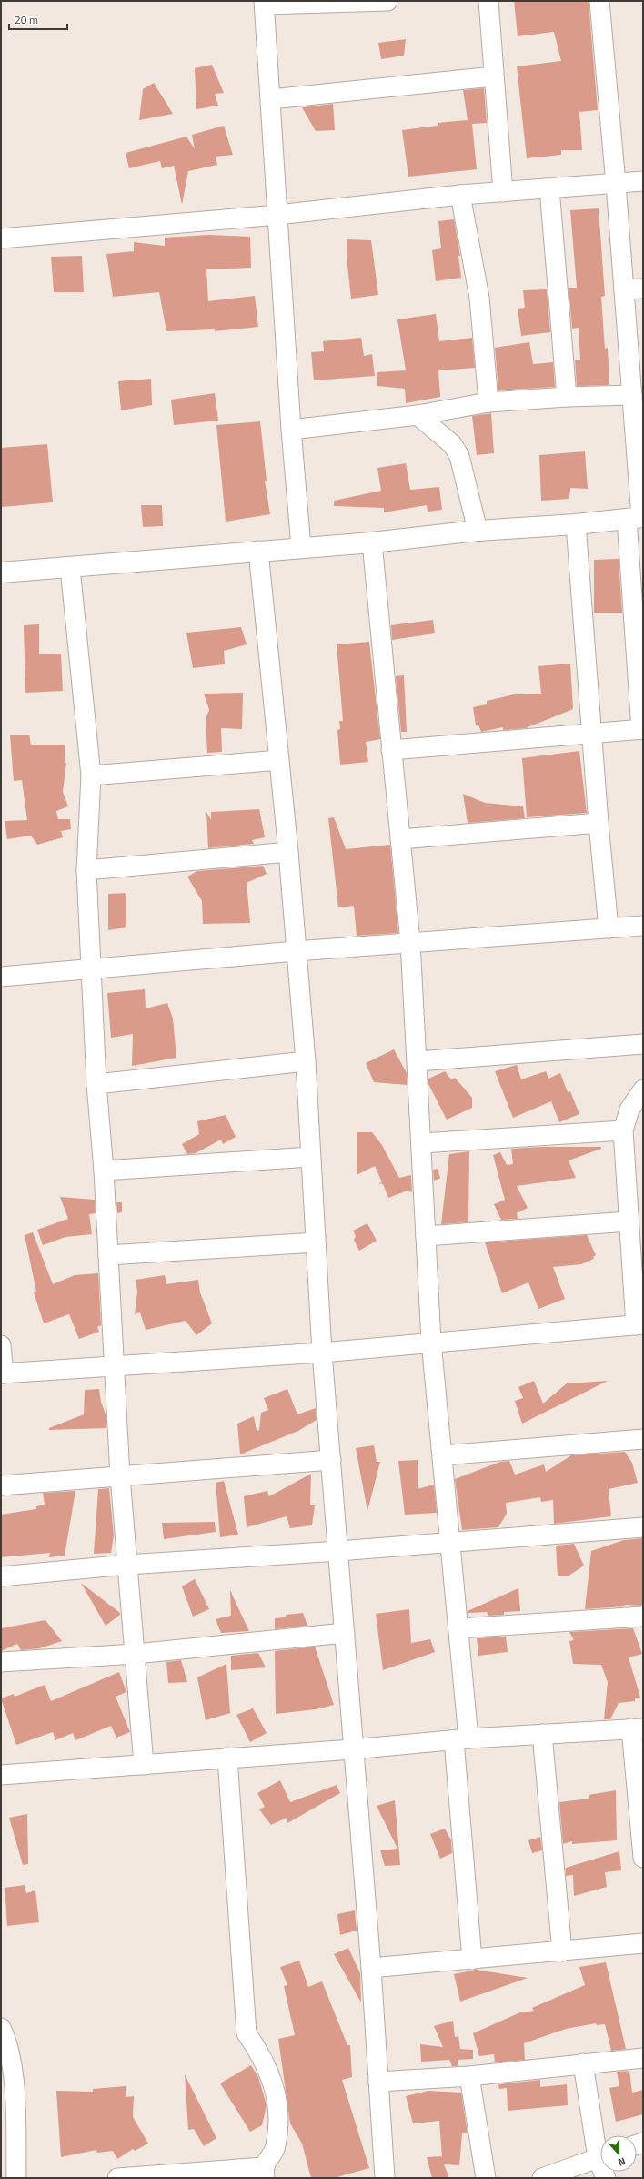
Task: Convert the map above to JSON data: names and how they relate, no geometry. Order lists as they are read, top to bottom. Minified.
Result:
{"scale_bar":"20 m","north":"bottom"}
